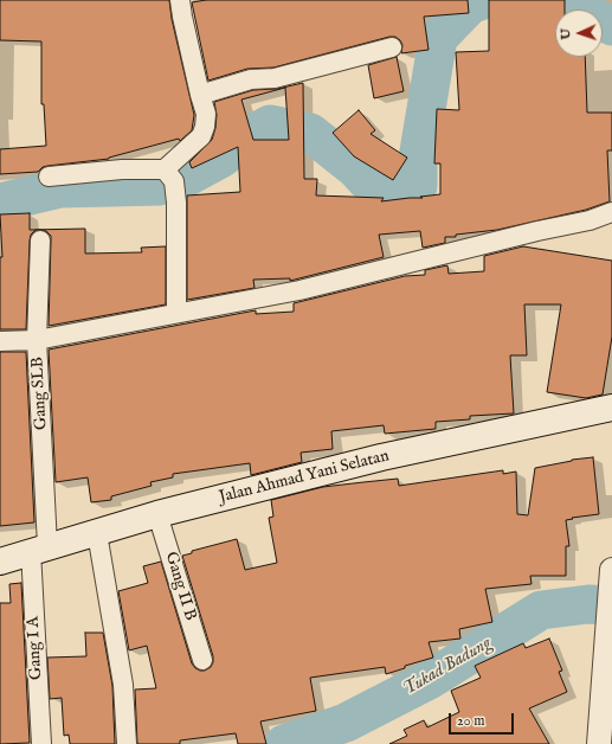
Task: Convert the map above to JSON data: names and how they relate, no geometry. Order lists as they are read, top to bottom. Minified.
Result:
{"streets":{"main road":["Jalan Ahmad Yani Selatan"],"street":["Gang SLB","Gang II B","Gang I A"]},"crossings":[["Gang SLB","Jalan Ahmad Yani Selatan"],["Gang SLB","Gang I A"],["Jalan Ahmad Yani Selatan","Gang II B"],["Jalan Ahmad Yani Selatan","Gang I A"]],"water":["Tukad Badung"],"scale_bar":"20 m","north":"left"}
